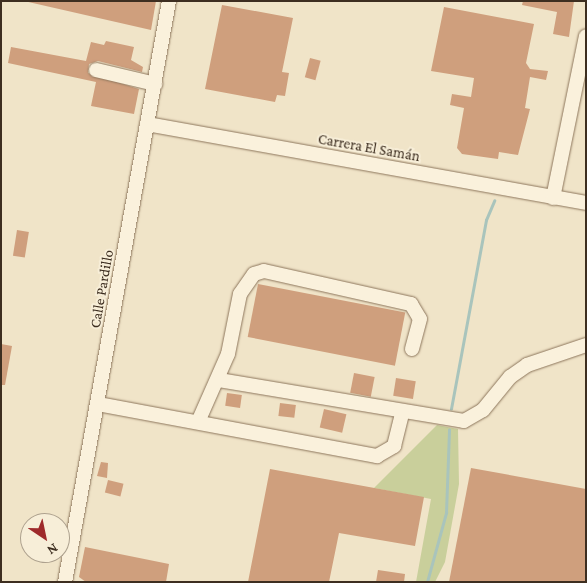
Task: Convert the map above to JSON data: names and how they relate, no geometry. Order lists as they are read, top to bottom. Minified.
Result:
{"streets":{"street":["Carrera El Samán","Calle Pardillo"]},"crossings":[["Carrera El Samán","Calle Pardillo"]],"north":"bottom right"}
